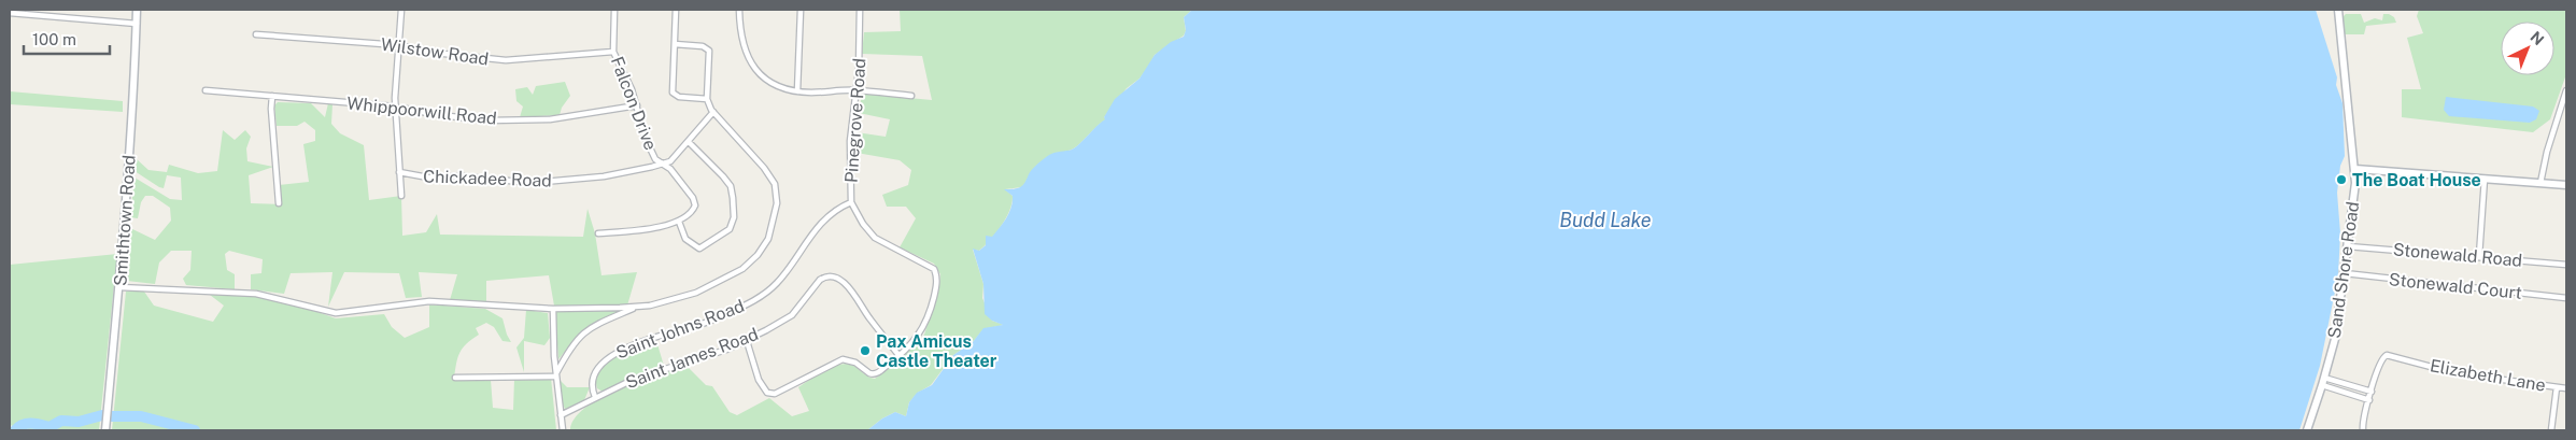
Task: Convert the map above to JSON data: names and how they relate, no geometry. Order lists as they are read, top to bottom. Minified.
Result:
{"streets":{"street":["Wilstow Road","Falcon Drive","Whippoorwill Road","Pinegrove Road","Chickadee Road","Smithtown Road","Stonewald Road","Sand Shore Road","Stonewald Court","Saint Johns Road","Saint James Road","Elizabeth Lane"]},"crossings":[["Wilstow Road","Falcon Drive"],["Falcon Drive","Whippoorwill Road"],["Falcon Drive","Chickadee Road"],["Pinegrove Road","Saint Johns Road"],["Pinegrove Road","Saint James Road"],["Stonewald Road","Sand Shore Road"],["Sand Shore Road","Stonewald Court"],["Saint Johns Road","Saint James Road"]],"water":["Budd Lake"],"places":["The Boat House","Pax Amicus Castle Theater"],"scale_bar":"100 m","north":"top right"}
